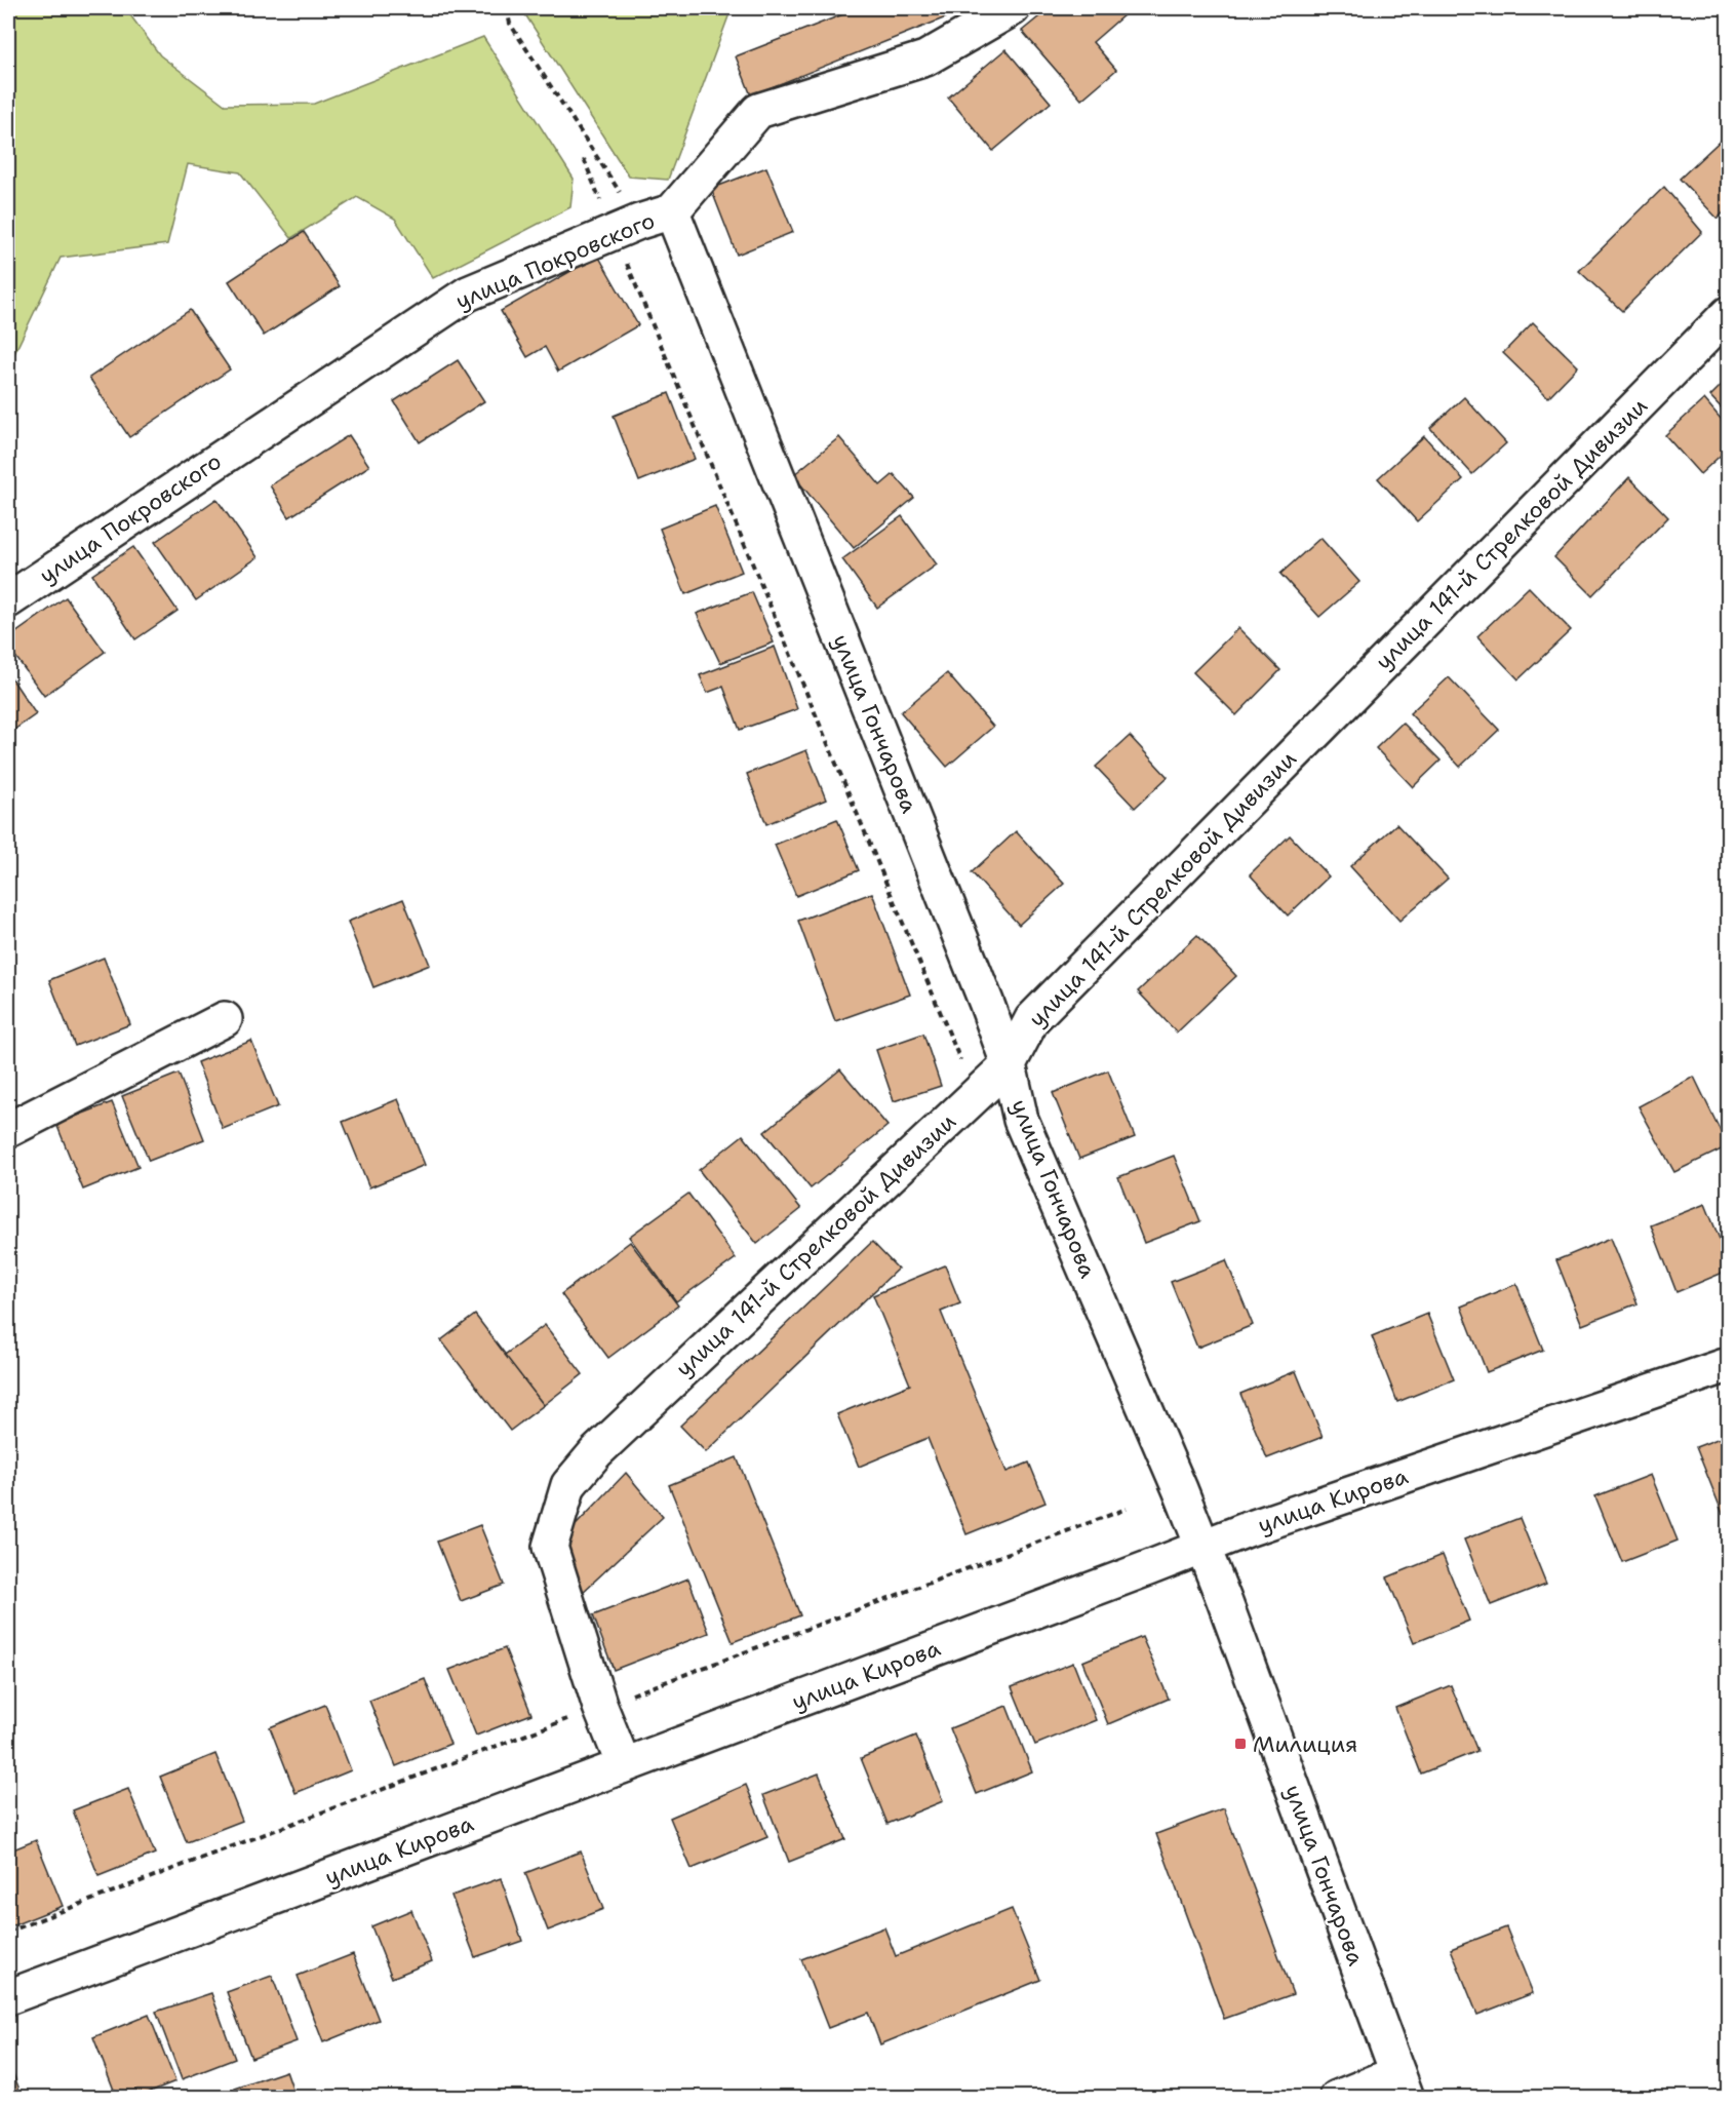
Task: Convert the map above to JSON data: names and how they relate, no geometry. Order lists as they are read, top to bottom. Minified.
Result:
{"streets":{"street":["улица Покровского","улица 141-й Стрелковой Дивизии","улица Гончарова","улица Кирова"]},"crossings":[["улица Покровского","улица Гончарова"],["улица 141-й Стрелковой Дивизии","улица Гончарова"],["улица 141-й Стрелковой Дивизии","улица Кирова"],["улица Гончарова","улица Кирова"]],"places":{"transit":["Милиция"]}}
